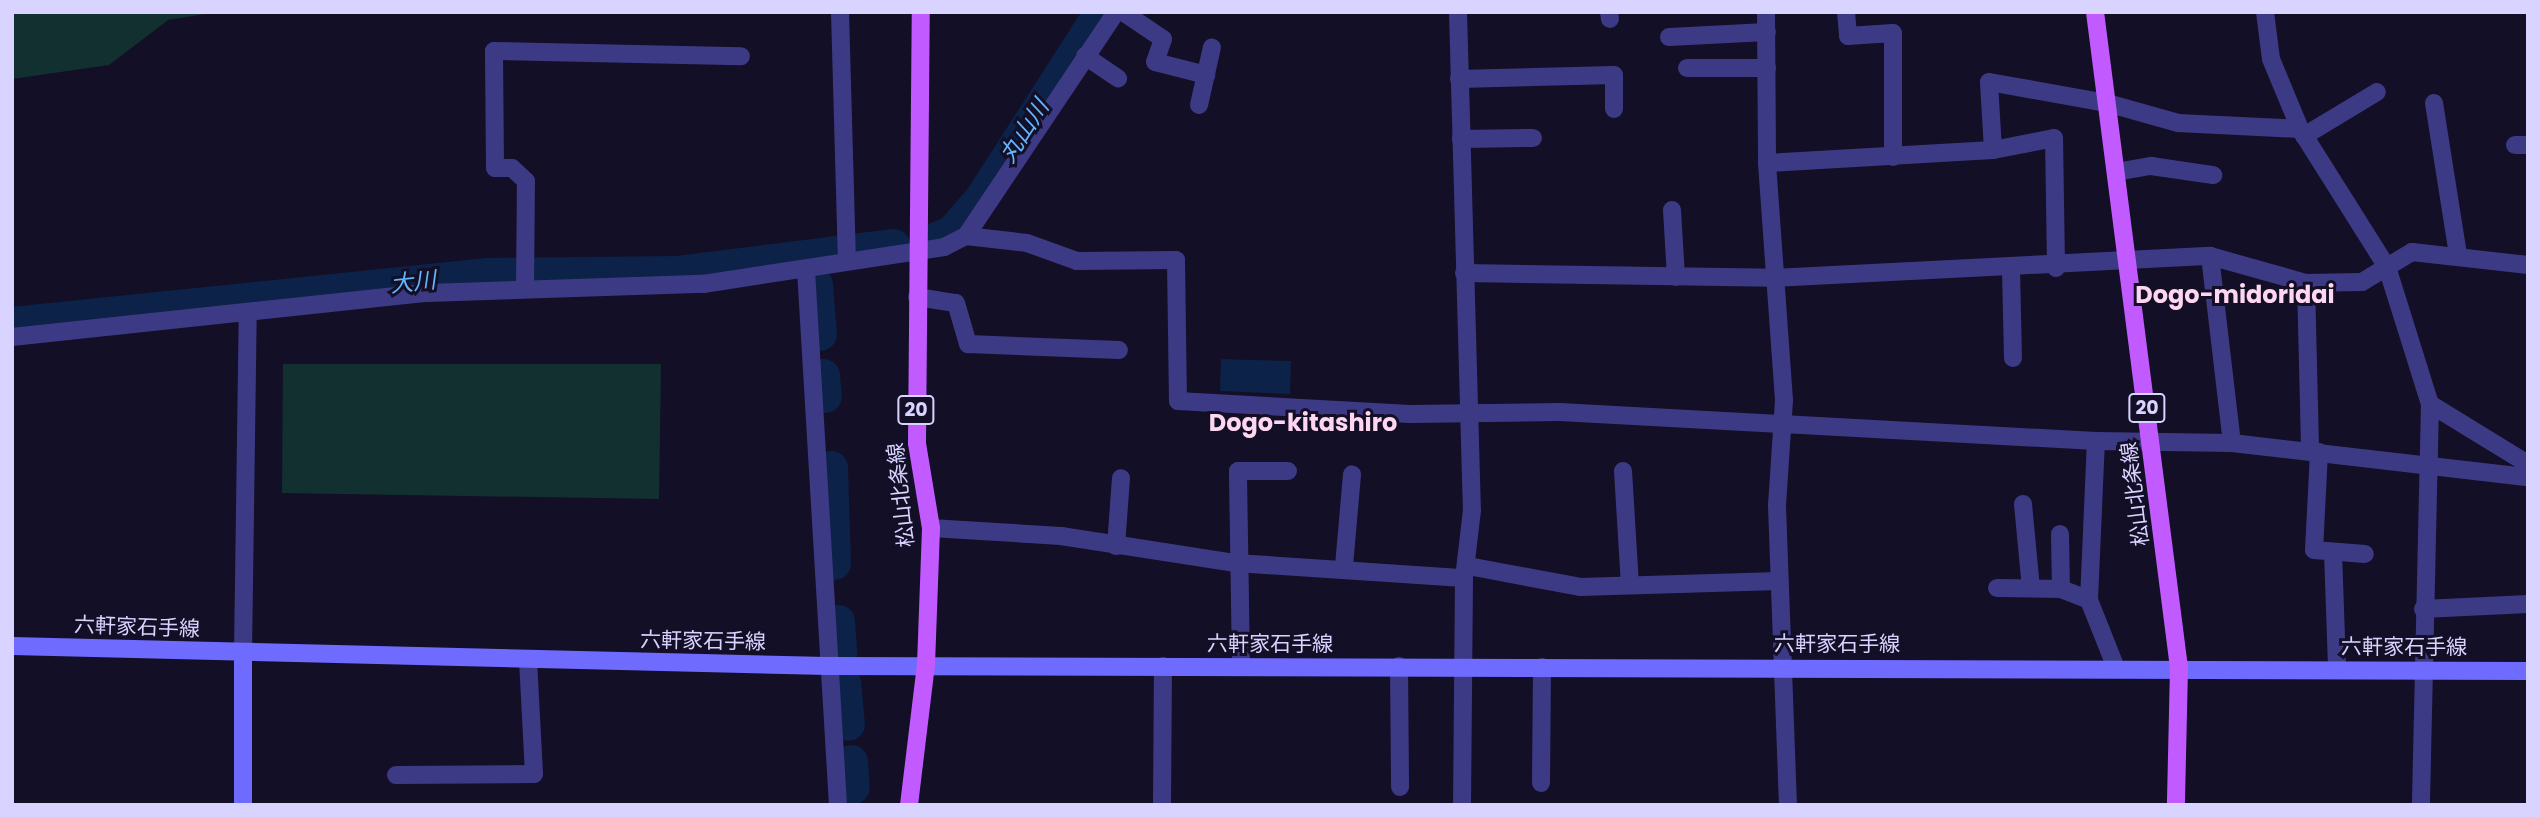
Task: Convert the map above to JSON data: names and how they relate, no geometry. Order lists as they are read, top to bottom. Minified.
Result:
{"streets":{"main road":["20","松山北条線","六軒家石手線"]},"crossings":[["松山北条線","六軒家石手線"]],"districts":["Dogo-midoridai","Dogo-kitashiro"],"water":["丸山川","大川"]}
